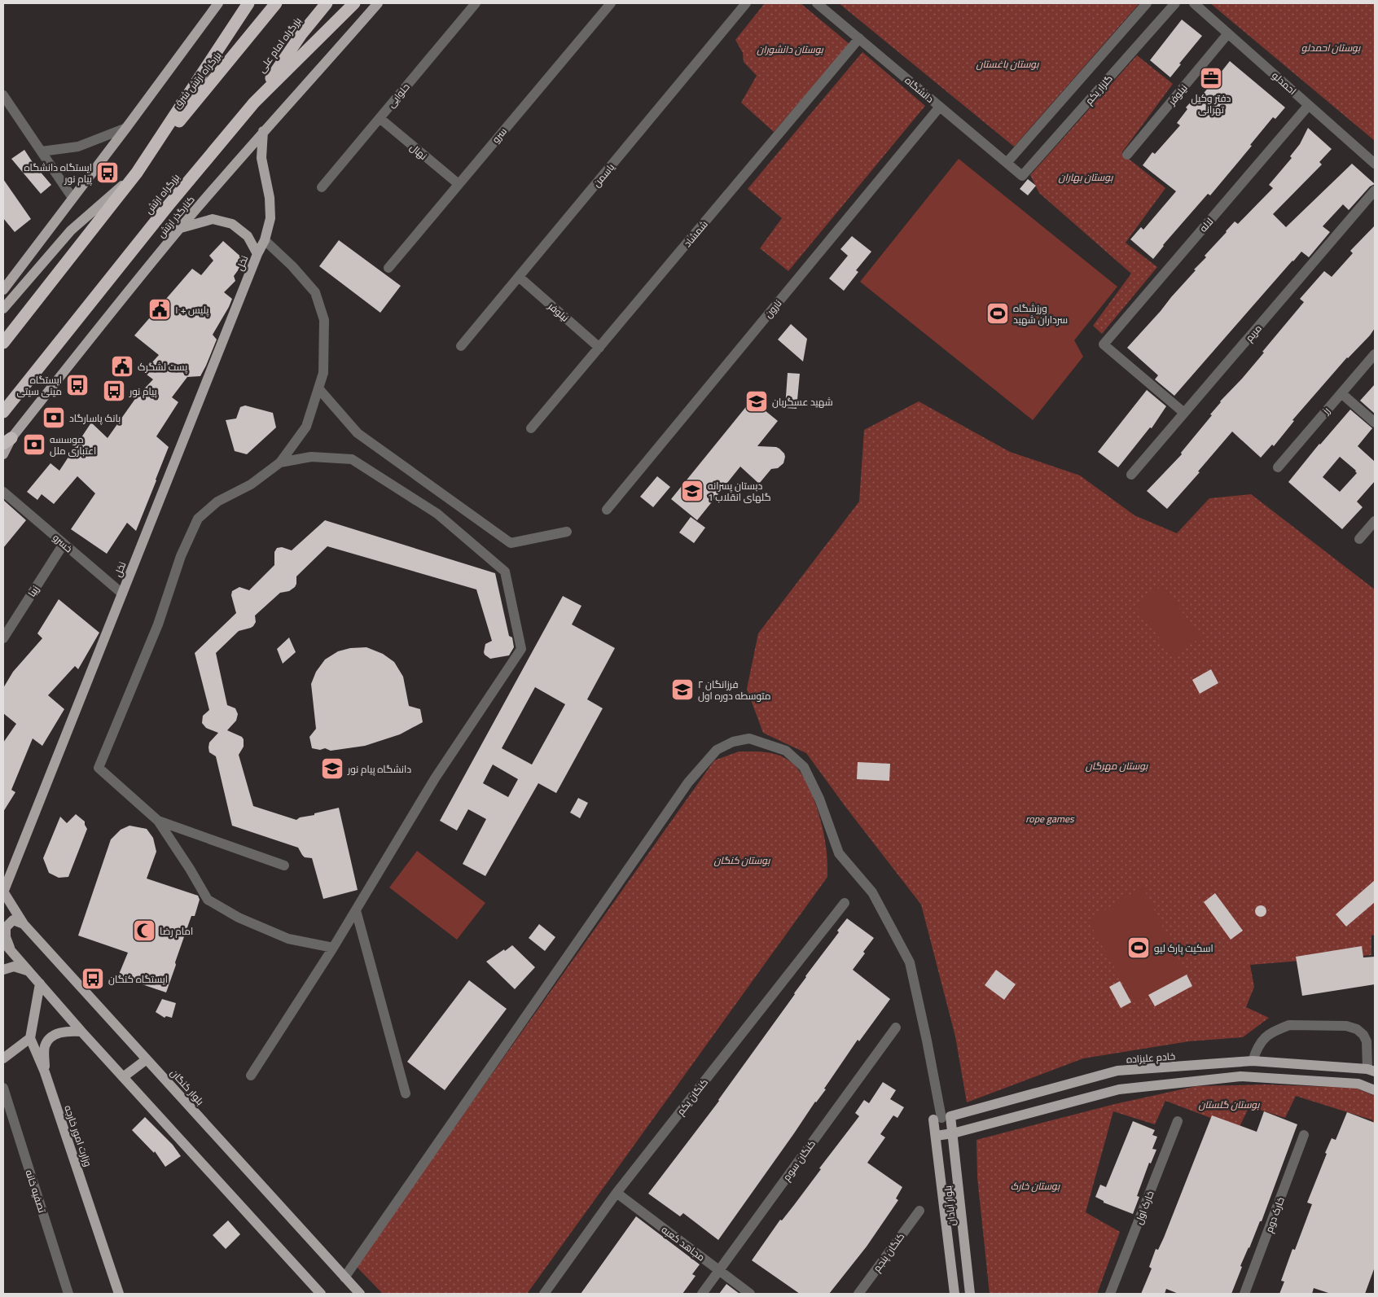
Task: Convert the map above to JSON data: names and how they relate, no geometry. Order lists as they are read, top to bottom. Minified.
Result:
{"streets":{"highway":["بزرگراه امام علی","بزرگراه ارتش شرق","بزرگراه ارتش"],"main road":["کنارگذر ارتش","نخل","خادم علیزاده","بلوار کنگان","وزارت امور خارجه","بلوار آبادان"],"street":["احمدلو","دانشگاه","گلزار یکم","نیلوفر","حلوایی","سرو","نهال","یاسمن","لاله","شمشاد","نارون","مریم","رز","خسرو","زیبا","کنگان یکم","کنگان سوم","تصفیه خانه","خارک اول","خارک دوم","مجاهد کعبه","کنگان پنجم"]},"crossings":[["بزرگراه امام علی","بزرگراه ارتش"],["احمدلو","نیلوفر"],["احمدلو","لاله"],["دانشگاه","گلزار یکم"],["دانشگاه","شمشاد"],["دانشگاه","نارون"],["نیلوفر","یاسمن"],["نیلوفر","شمشاد"],["حلوایی","نهال"],["سرو","نهال"],["کنارگذر ارتش","نخل"],["لاله","مریم"],["نخل","خسرو"],["نخل","بلوار کنگان"],["خسرو","زیبا"],["خادم علیزاده","بلوار آبادان"],["کنگان یکم","مجاهد کعبه"],["کنگان سوم","مجاهد کعبه"]],"parks":["بوستان احمدلو","بوستان دانشوران","بوستان باغستان","بوستان بهاران","بوستان مهرگان","rope games","بوستان کنگان","بوستان گلستان","بوستان خارک"],"places":{"office":["دفتر وکیل تهرانی"],"bus stop":["ایستگاه دانشگاه پیام نور","ایستگاه مینی سیتی","پیام نور","ایستگاه کنگان"],"public building":["پلیس +۱۰","پست لشگرک"],"sports":["ورزشگاه سرداران شهید","اسکیت پارک لیو"],"school or university":["شهید عسگریان","دبستان پسرانه گلهای انقلاب 1","فرزانگان ۲ متوسطه دوره اول","دانشگاه پیام نور"],"bank":["بانک پاسارگاد","موسسه اعتباری ملل"],"mosque":["امام رضا"]}}
